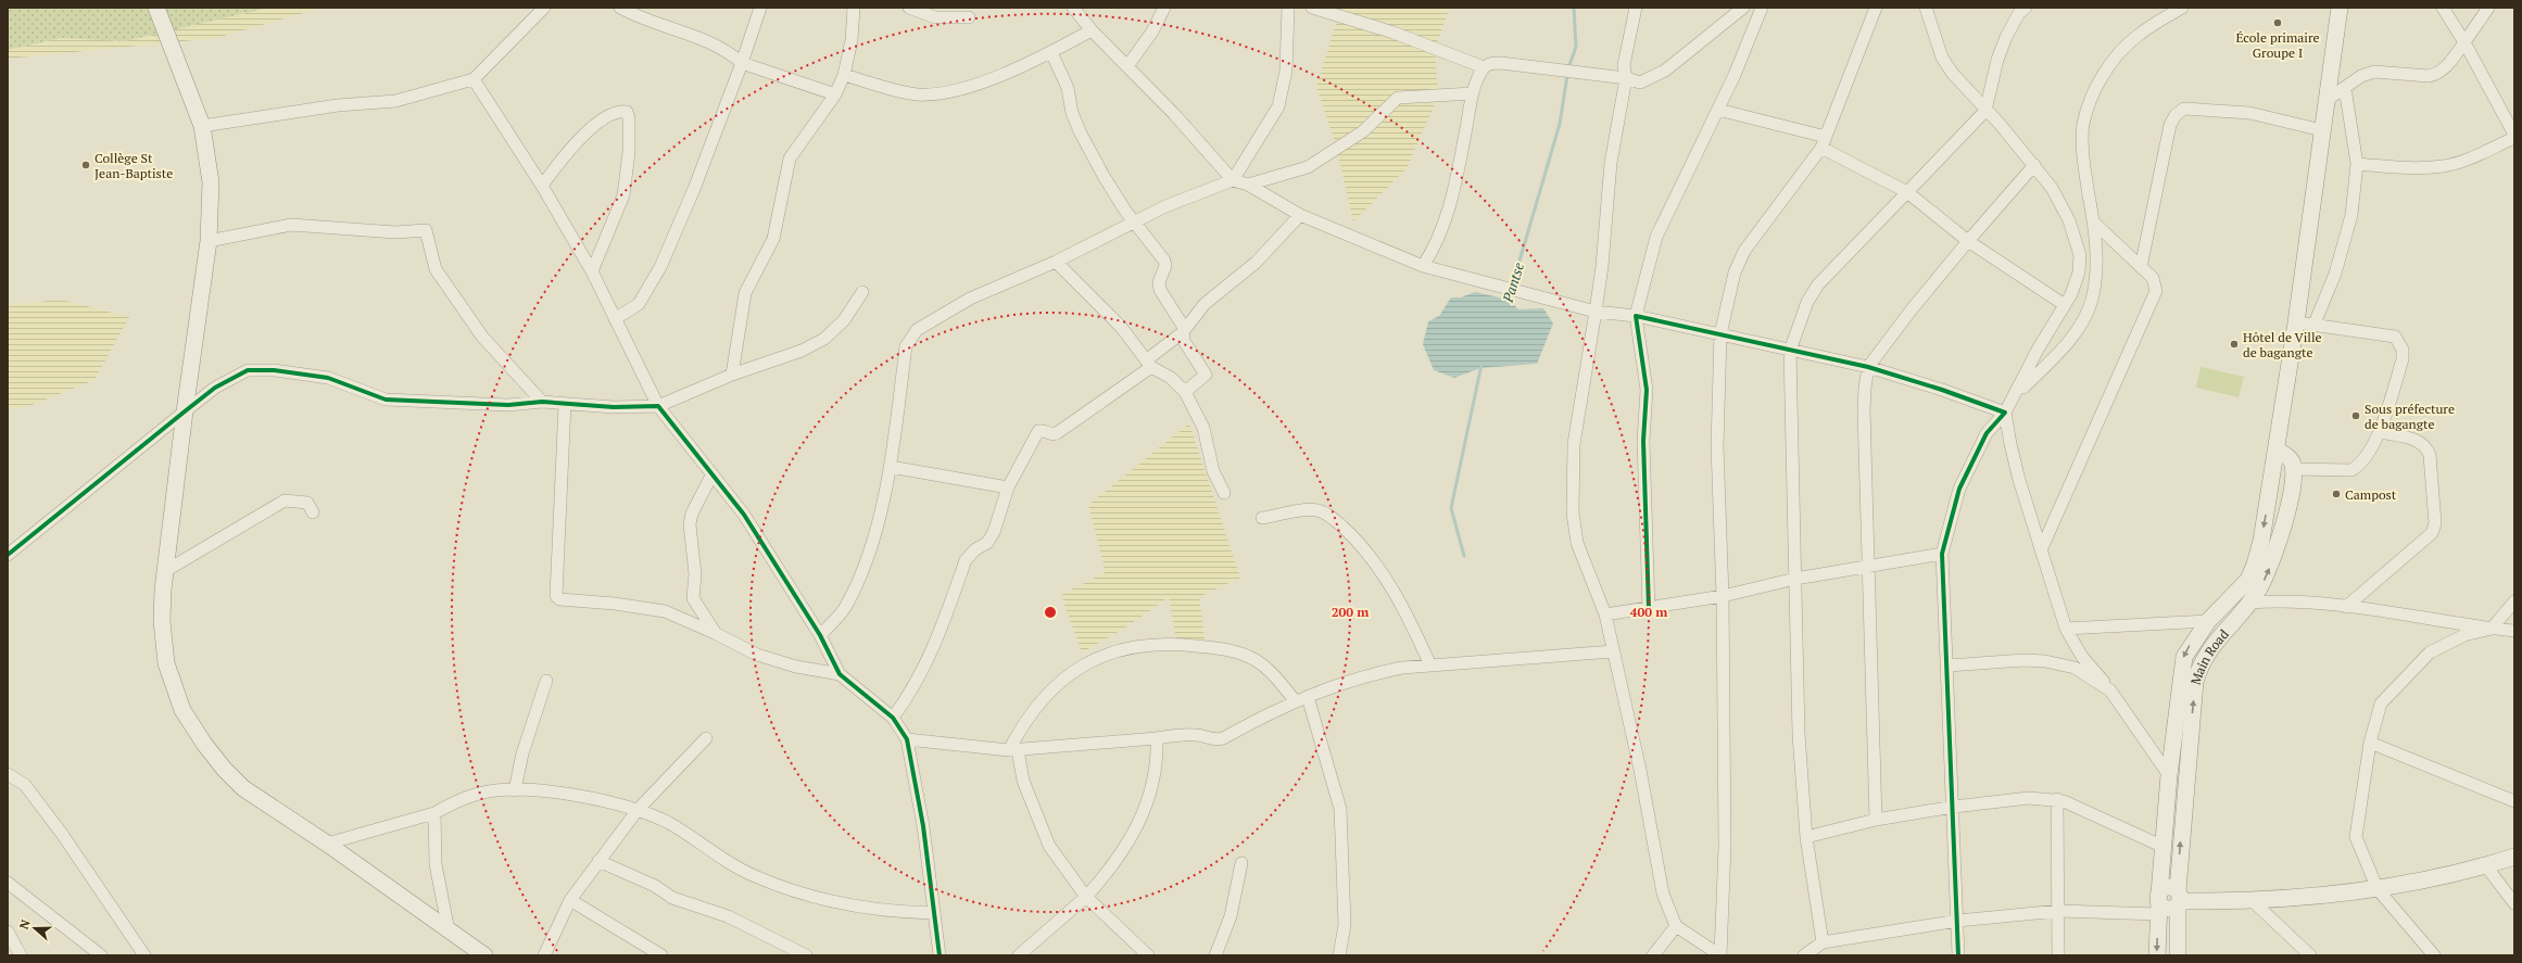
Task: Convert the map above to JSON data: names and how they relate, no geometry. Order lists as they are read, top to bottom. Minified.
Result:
{"streets":{"street":["Main Road"]},"water":["Pantse"],"places":["École primaire Groupe I","Collège St Jean-Baptiste","Hôtel de Ville de bagangte","Sous préfecture de bagangte","Campost"],"north":"left","rings":["200 m","400 m"]}
